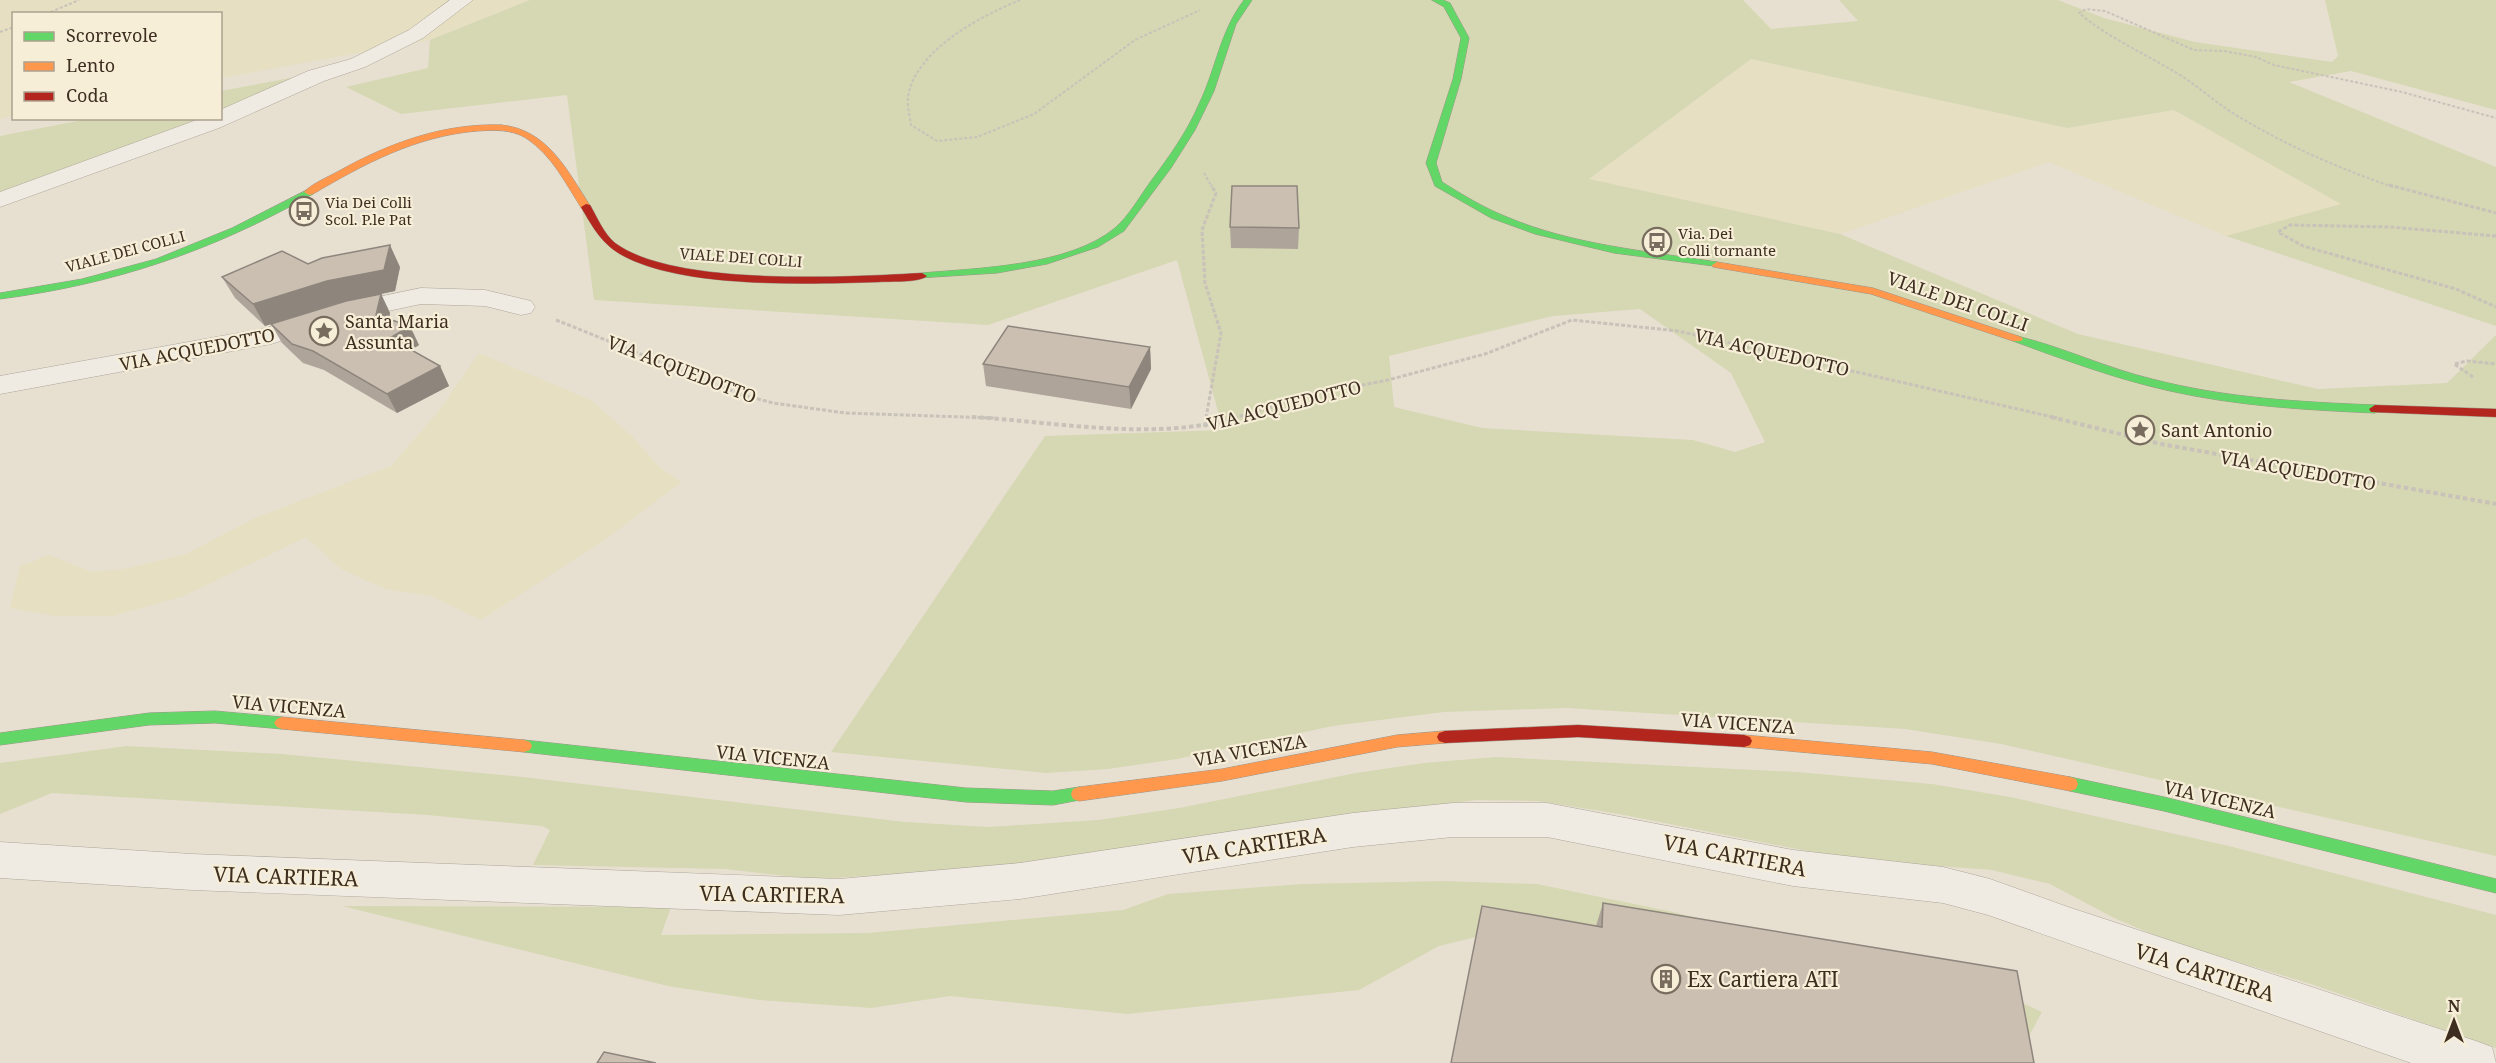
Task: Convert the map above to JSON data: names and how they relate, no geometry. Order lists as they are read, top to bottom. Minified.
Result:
{"streets":{"main road":["VIALE DEI COLLI","VIA VICENZA"],"street":["VIA ACQUEDOTTO","VIA CARTIERA"]},"places":{"bus stop":["Via Dei Colli Scol. P.le Pat","Via. Dei Colli tornante"],"place":["Santa Maria Assunta","Sant Antonio"],"building":["Ex Cartiera ATI"]},"legend":["Scorrevole","Lento","Coda"],"north":"top"}
